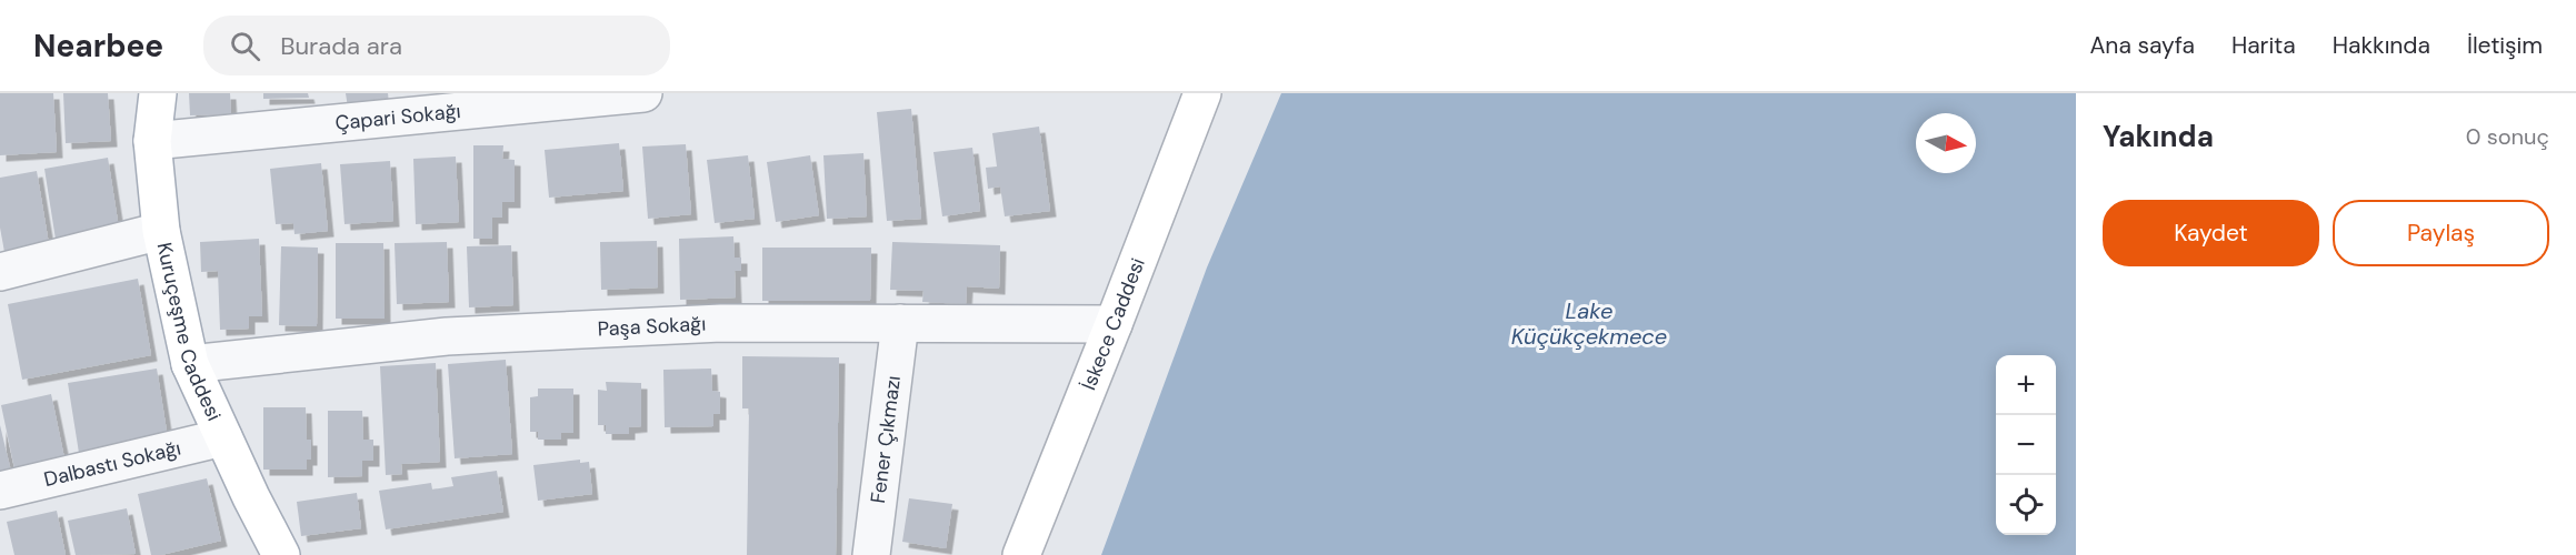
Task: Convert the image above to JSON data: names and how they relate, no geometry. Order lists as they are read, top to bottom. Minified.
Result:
{"streets":{"main road":["İskece Caddesi","Kuruçeşme Caddesi"],"street":["Çapari Sokağı","Paşa Sokağı","Fener Çıkmazı","Dalbastı Sokağı"]},"crossings":[["Çapari Sokağı","Kuruçeşme Caddesi"],["İskece Caddesi","Paşa Sokağı"],["Paşa Sokağı","Kuruçeşme Caddesi"],["Paşa Sokağı","Fener Çıkmazı"],["Kuruçeşme Caddesi","Dalbastı Sokağı"]],"water":["Lake Küçükçekmece"],"north":"right","page":{"header":"Nearbee","search":"Burada ara","nav":["Ana sayfa","Harita","Hakkında","İletişim"],"heading":["Yakında","0 sonuç"],"buttons":["Kaydet","Paylaş"],"map_buttons":["+","−"]}}
